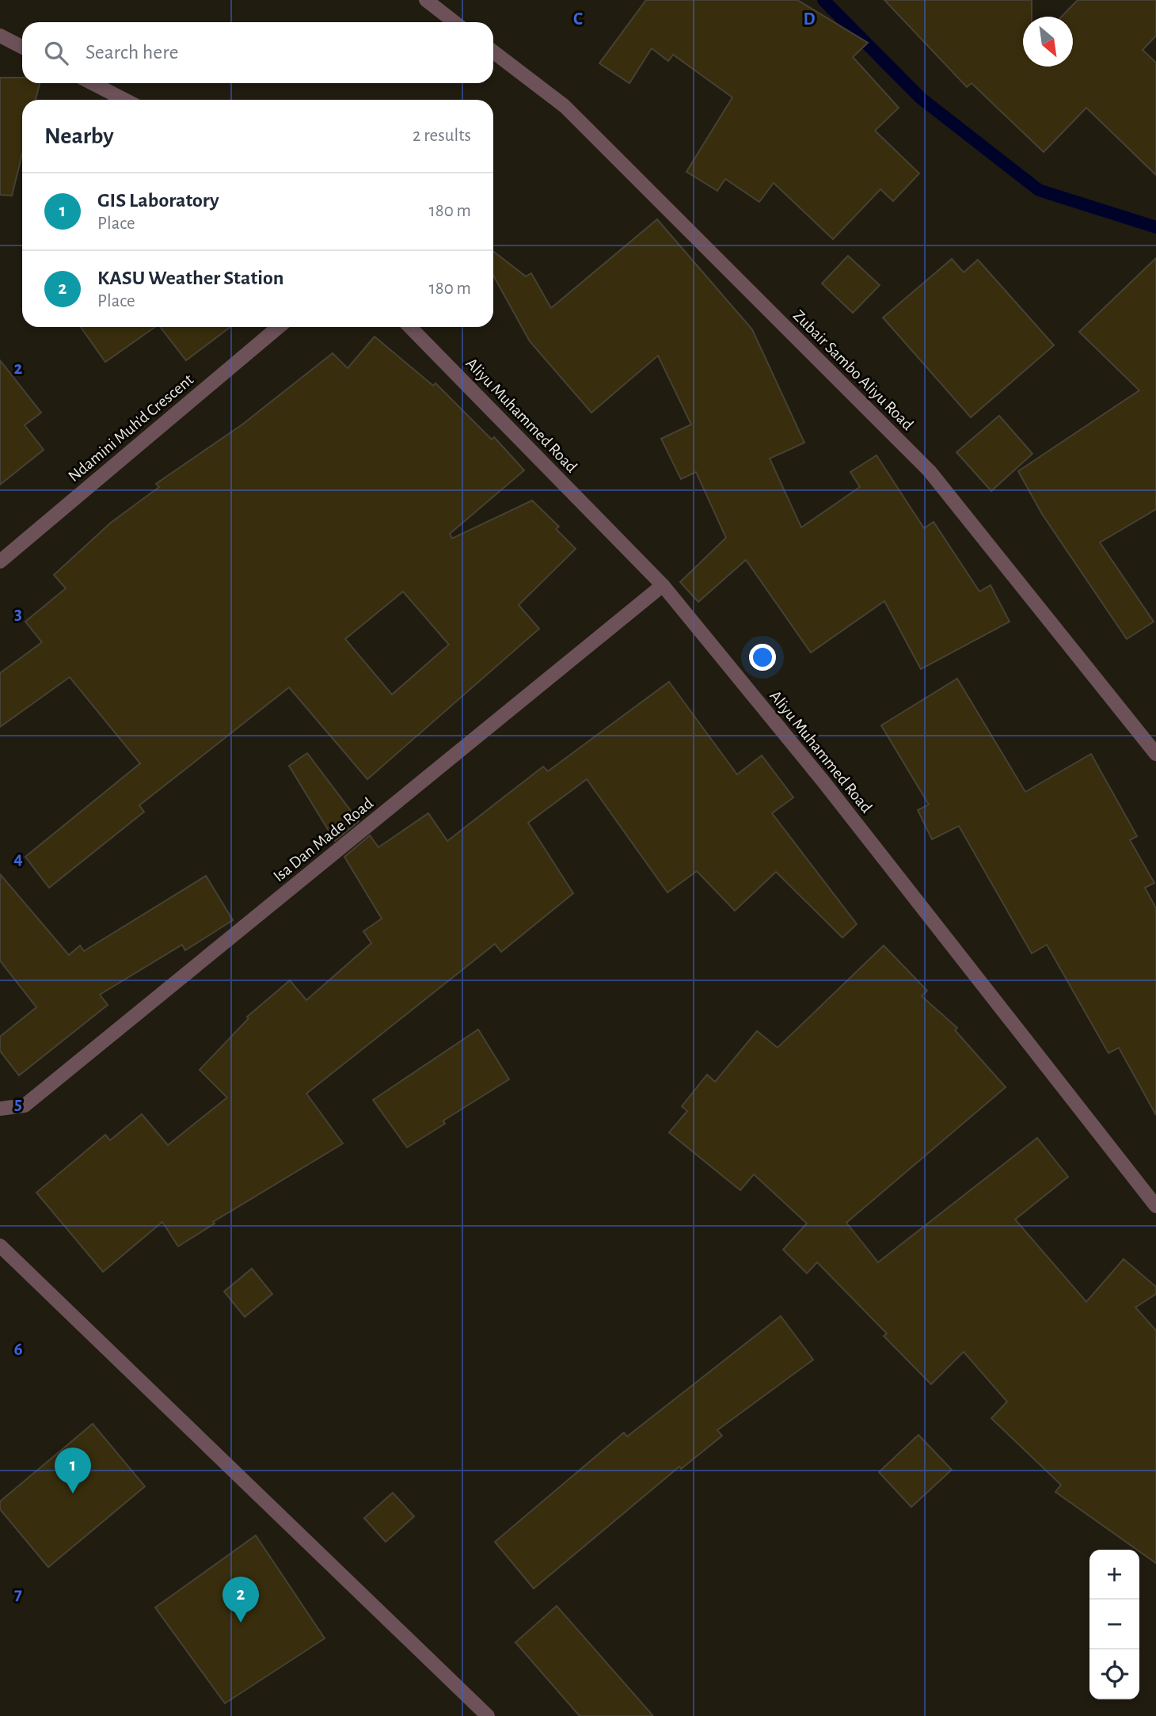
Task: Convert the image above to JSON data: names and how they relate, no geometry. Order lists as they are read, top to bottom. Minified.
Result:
{"streets":{"street":["Zubair Sambo Aliyu Road","Aliyu Muhammed Road","Ndamini Muh'd Crescent","Isa Dan Made Road"]},"crossings":[["Aliyu Muhammed Road","Isa Dan Made Road"]],"north":"bottom right","page":{"search":"Search here","heading":["Nearby","2 results"],"list":[{"mark":"1","name":"GIS Laboratory","note":"Place","value":"180 m"},{"mark":"2","name":"KASU Weather Station","note":"Place","value":"180 m"}],"pins":["1","2"],"map_buttons":["+","−"]},"grid":{"columns":["C","D"],"rows":["2","3","4","5","6","7"]}}
